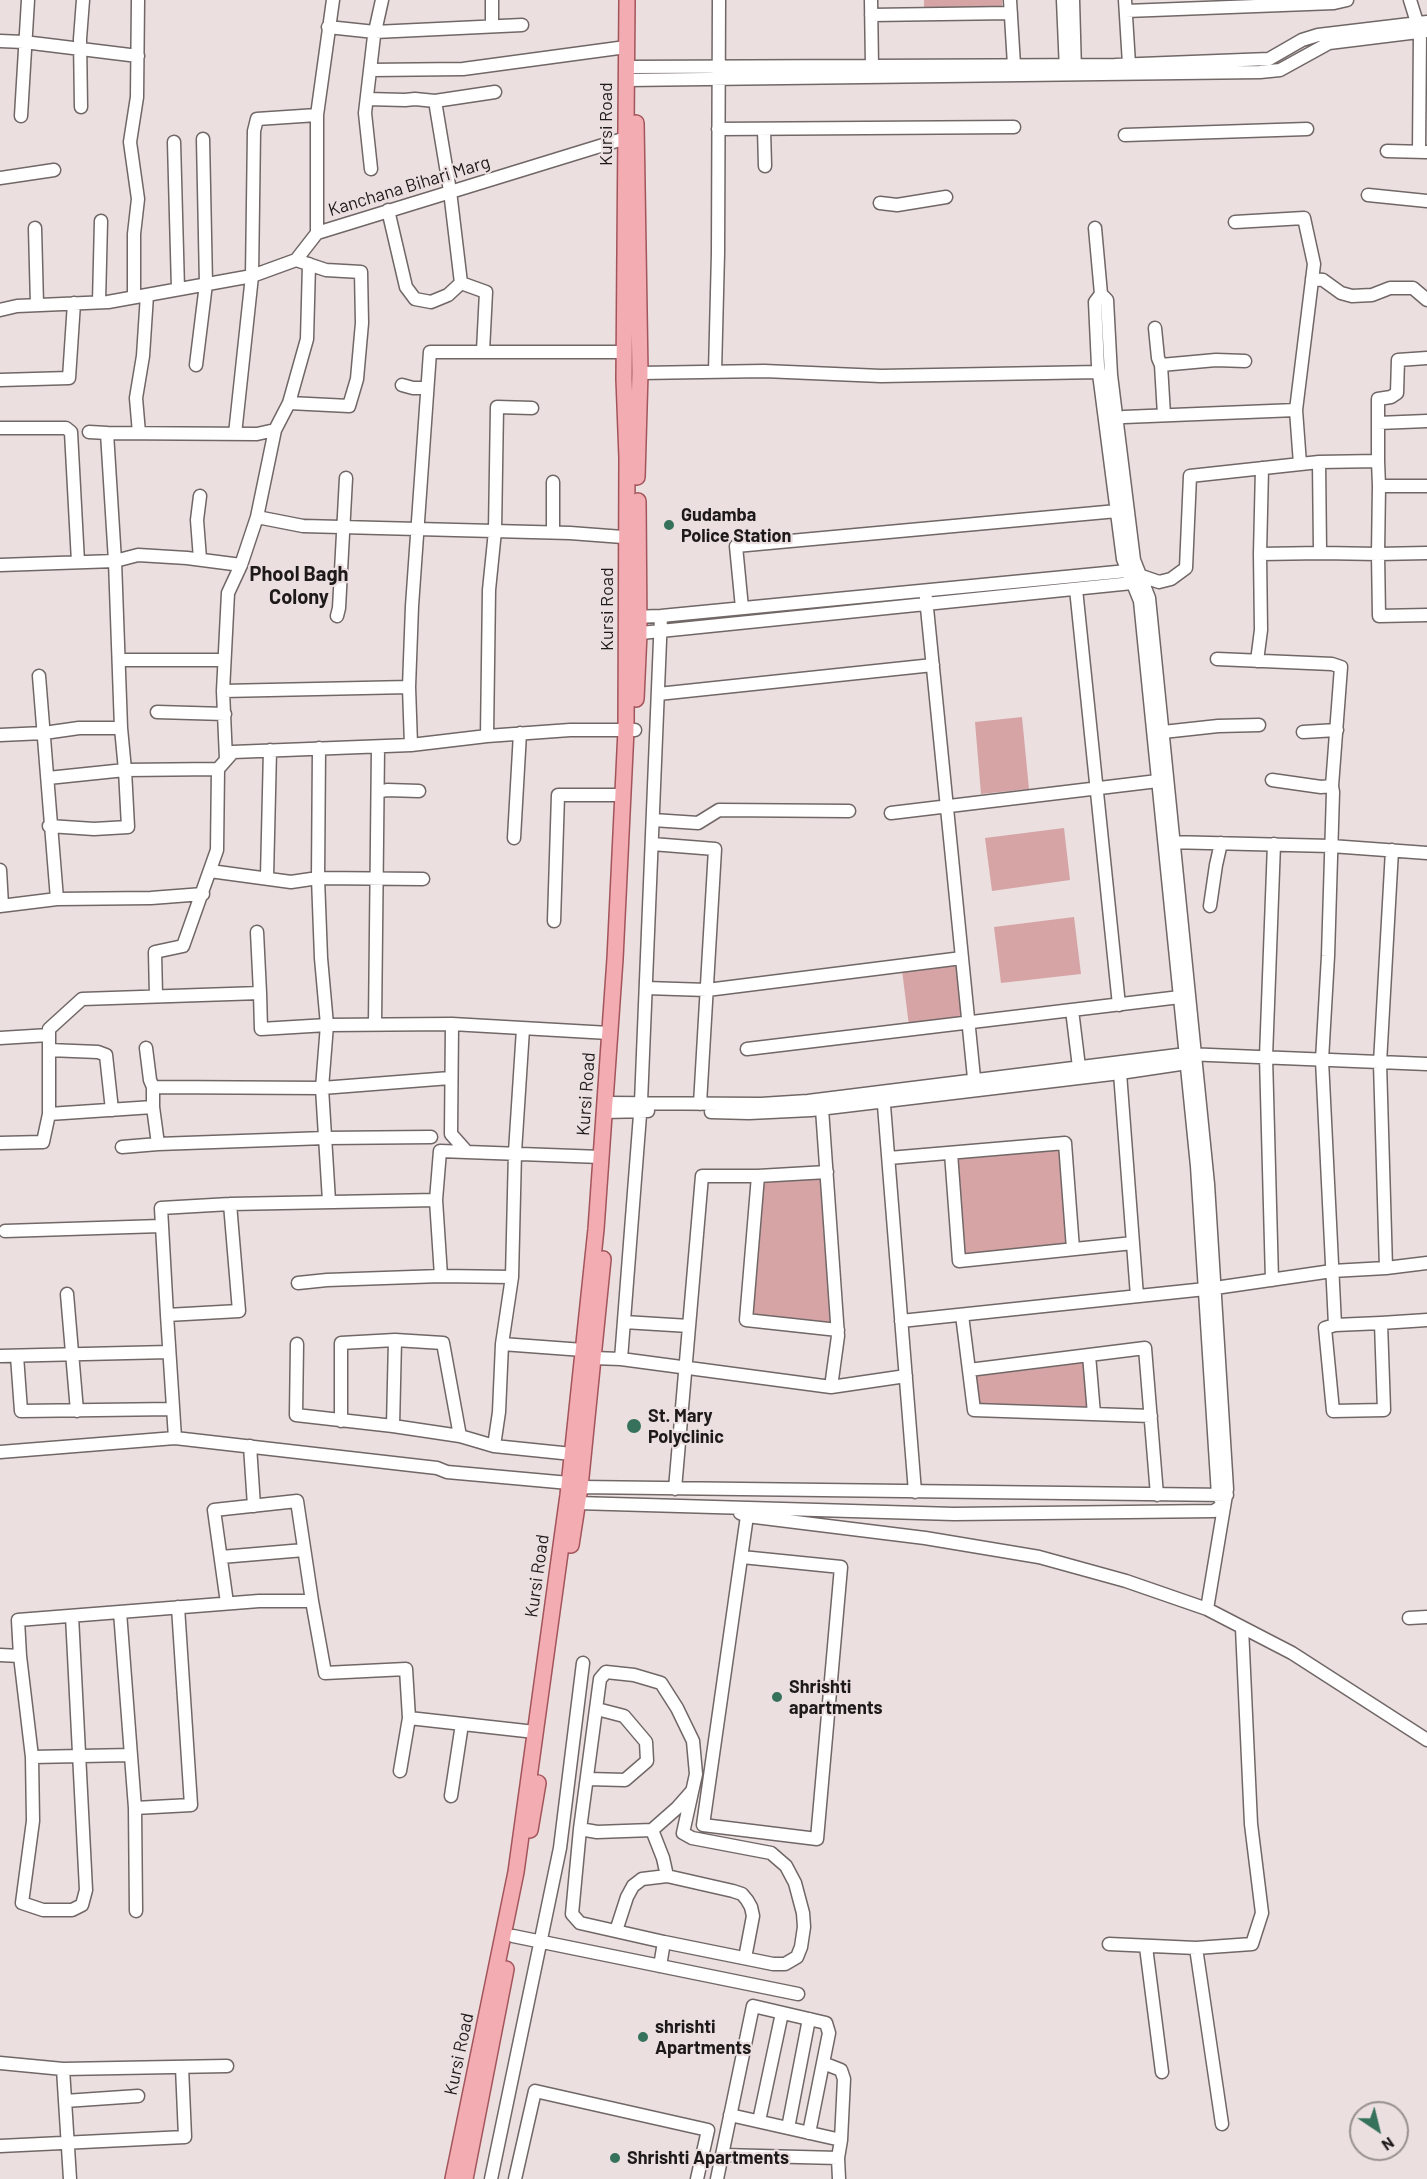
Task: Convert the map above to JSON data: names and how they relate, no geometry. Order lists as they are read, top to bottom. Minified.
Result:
{"streets":{"main road":["Kursi Road"],"street":["Kanchana Bihari Marg"]},"crossings":[["Kursi Road","Kanchana Bihari Marg"]],"districts":["Phool Bagh Colony"],"places":["Gudamba Police Station","St. Mary Polyclinic","Shrishti apartments","shrishti Apartments","Shrishti Apartments"],"north":"bottom right"}
